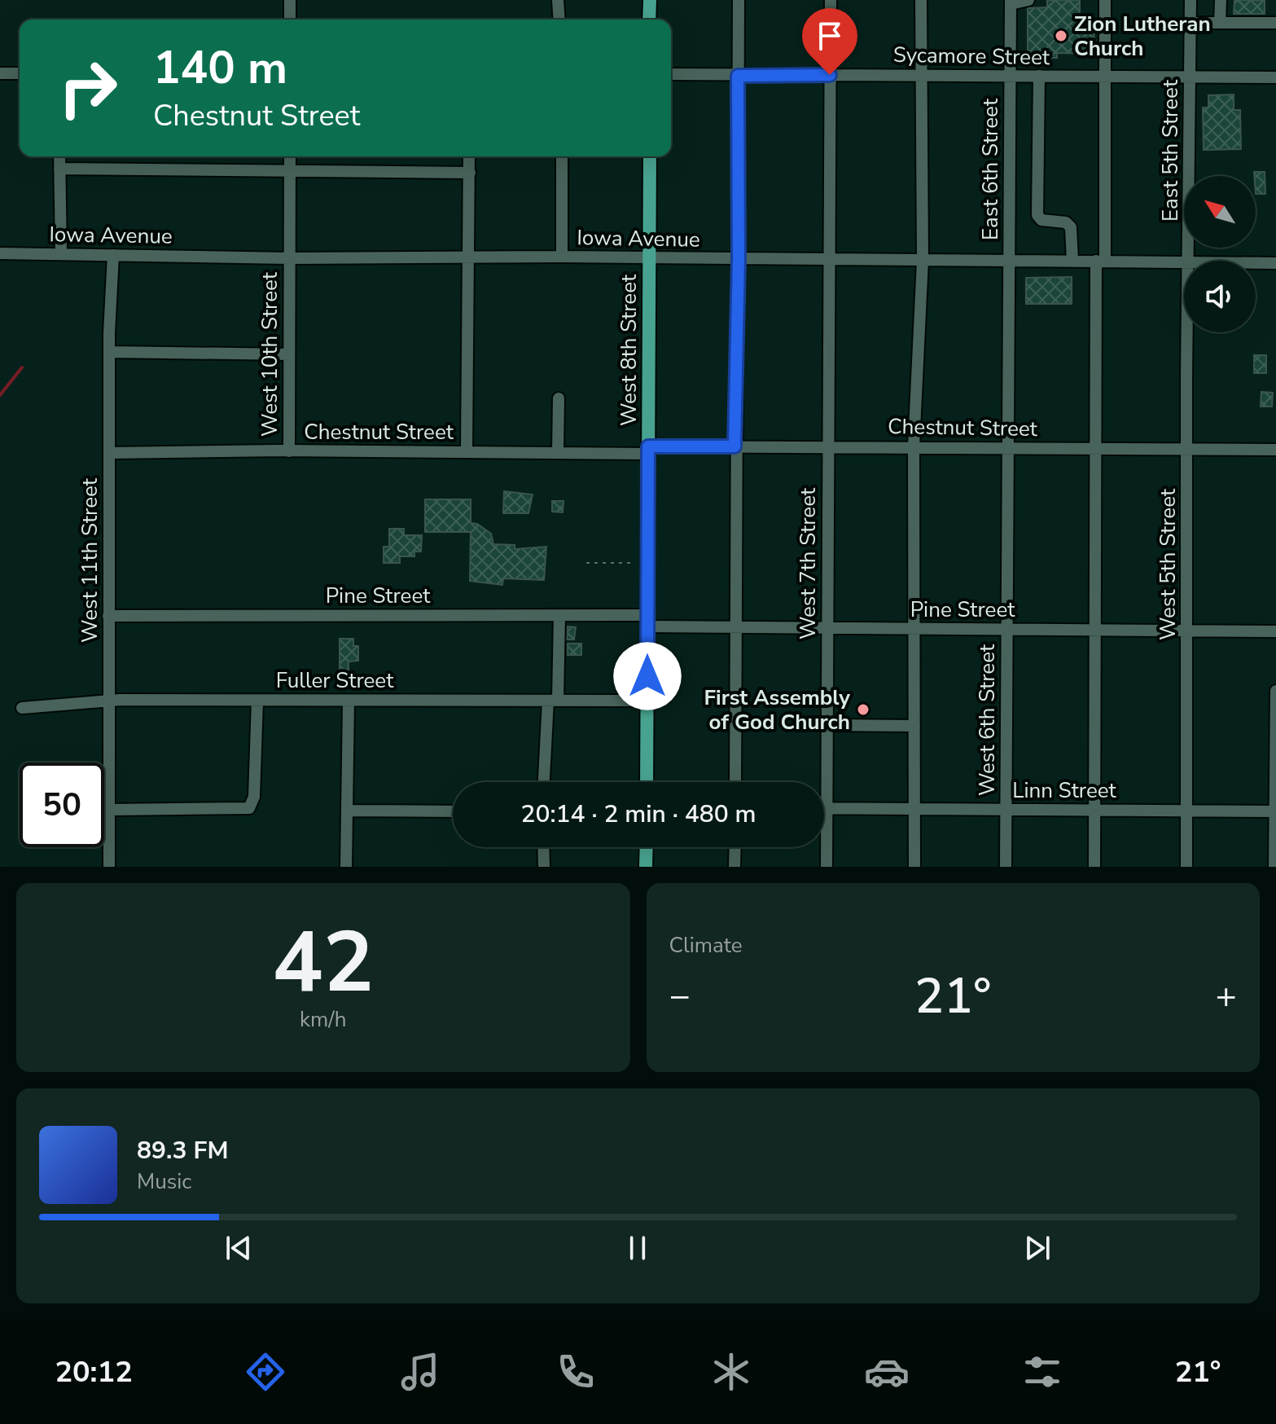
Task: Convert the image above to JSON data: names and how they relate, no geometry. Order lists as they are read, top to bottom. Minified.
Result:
{"streets":{"main road":["West 8th Street"],"street":["Sycamore Street","East 5th Street","East 6th Street","Iowa Avenue","West 10th Street","Chestnut Street","West 11th Street","West 7th Street","West 5th Street","Pine Street","Fuller Street","West 6th Street","Linn Street"]},"crossings":[["Sycamore Street","East 5th Street"],["Sycamore Street","East 6th Street"],["Sycamore Street","West 7th Street"],["East 6th Street","Iowa Avenue"],["East 6th Street","West 6th Street"],["Iowa Avenue","West 8th Street"],["Iowa Avenue","West 10th Street"],["Iowa Avenue","West 11th Street"],["Iowa Avenue","West 7th Street"],["Iowa Avenue","West 6th Street"],["West 8th Street","Chestnut Street"],["West 8th Street","Pine Street"],["West 8th Street","Fuller Street"],["West 10th Street","Chestnut Street"],["Chestnut Street","West 11th Street"],["Chestnut Street","West 7th Street"],["Chestnut Street","West 5th Street"],["Chestnut Street","West 6th Street"],["West 11th Street","Pine Street"],["West 11th Street","Fuller Street"],["West 7th Street","Pine Street"],["West 7th Street","Linn Street"],["West 5th Street","Pine Street"],["West 5th Street","Linn Street"],["Pine Street","West 6th Street"],["West 6th Street","Linn Street"]],"places":["Zion Lutheran Church","First Assembly of God Church"],"north":"top left","page":{"turn":["140 m","Chestnut Street"],"limit":"50","trip":"20:14 · 2 min · 480 m","tile":[["42","km/h"],"Climate"],"heat":["−","21°","+"],"song":["89.3 FM","Music"],"tabs":["20:12","21°"]}}
